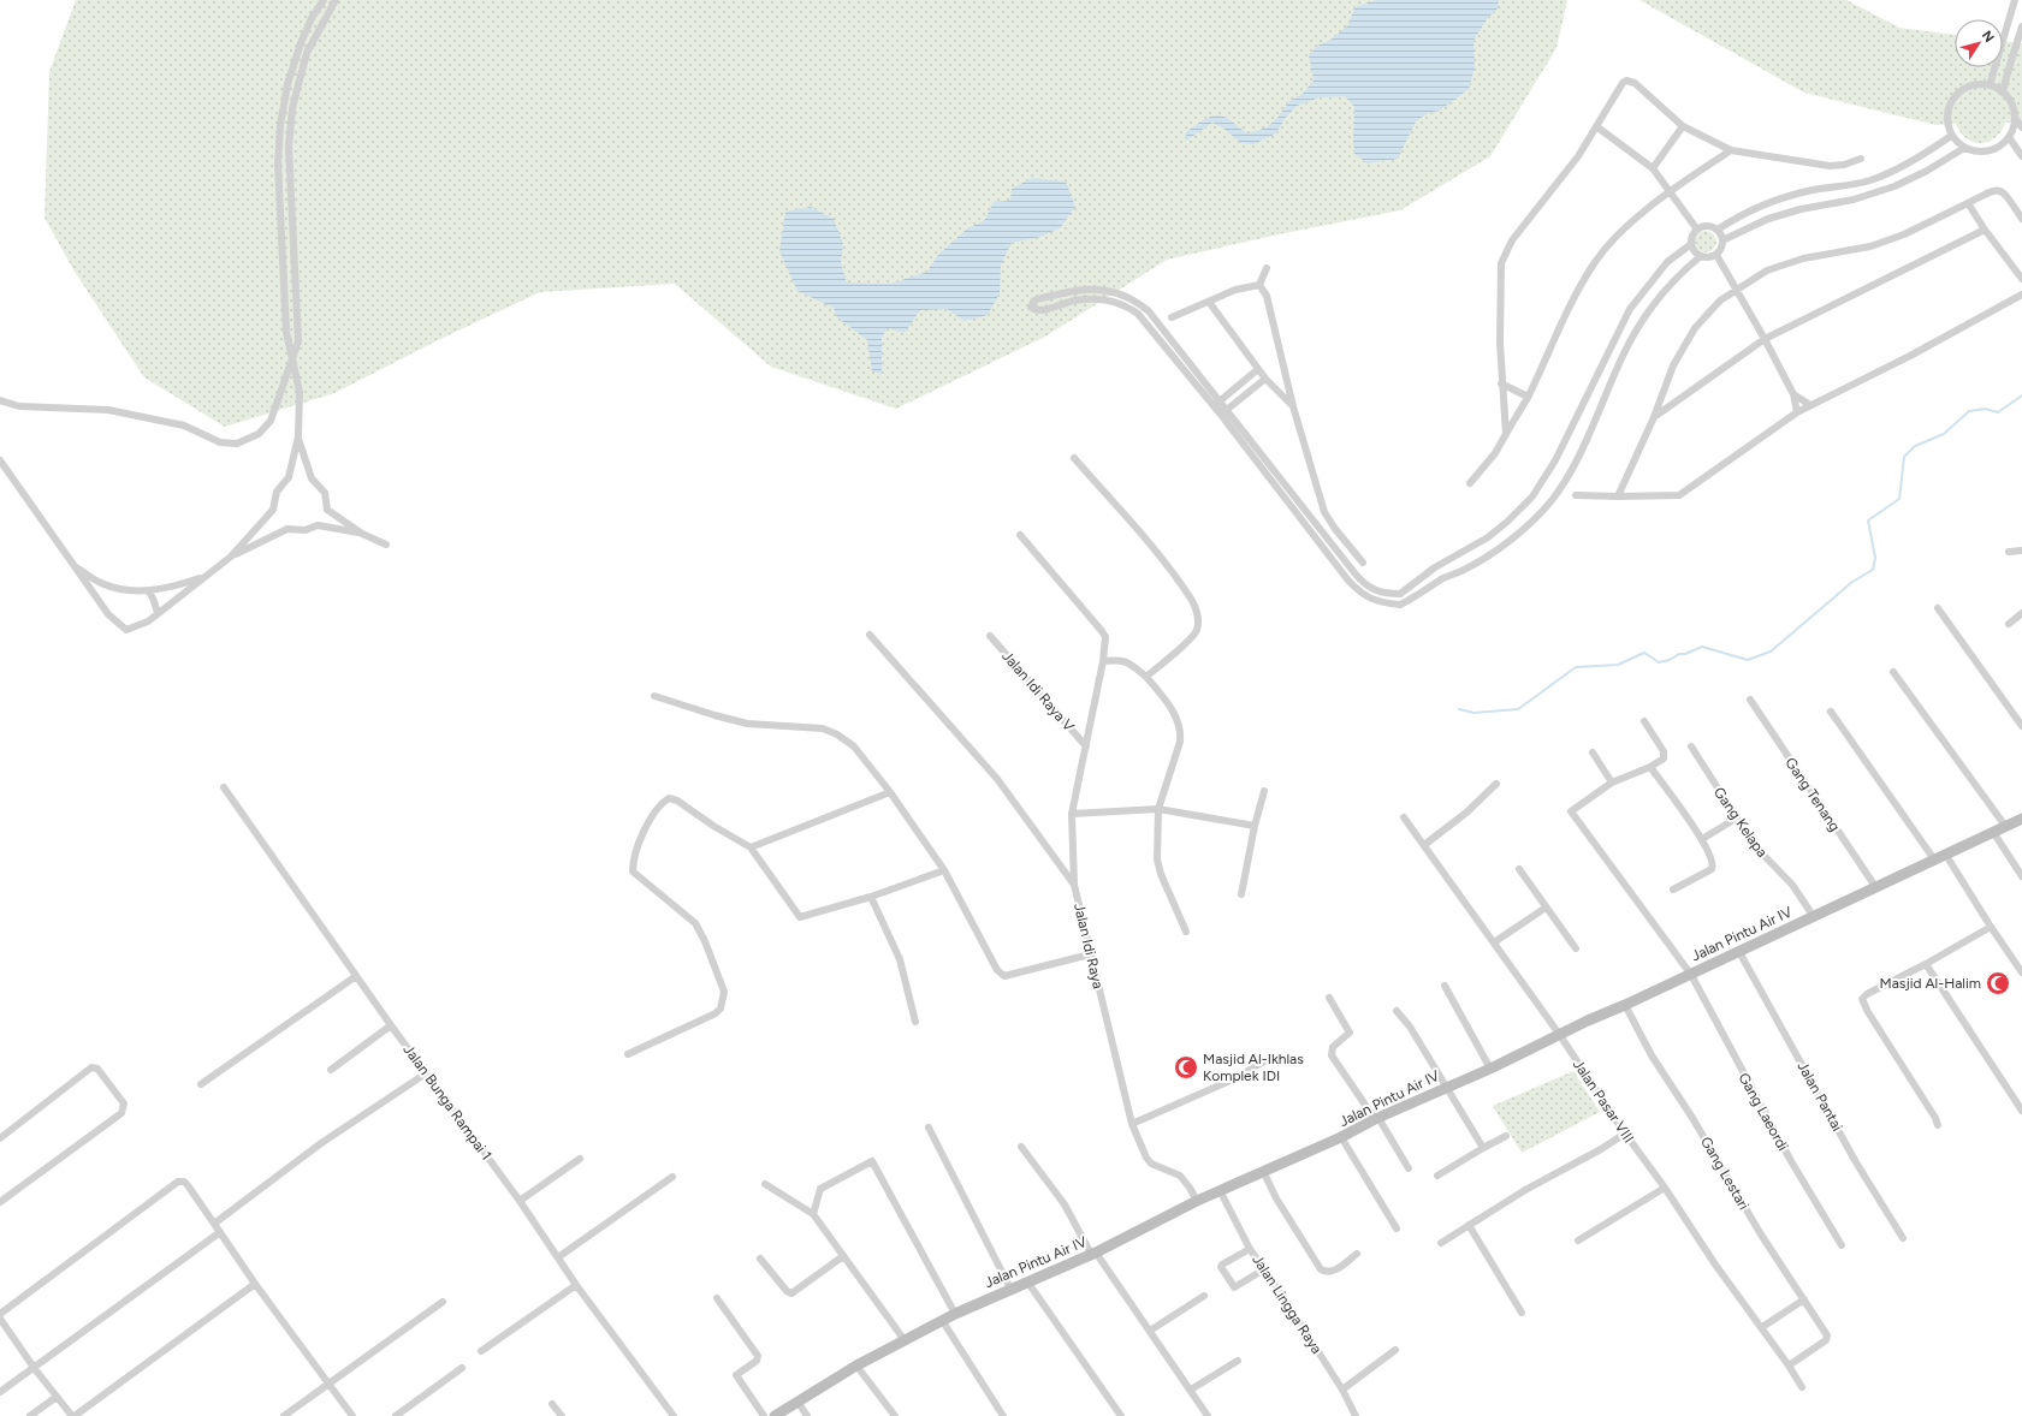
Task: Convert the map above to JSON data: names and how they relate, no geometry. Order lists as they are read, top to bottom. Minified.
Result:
{"streets":{"main road":["Jalan Pintu Air IV"],"street":["Jalan Idi Raya V","Gang Tenang","Gang Kelapa","Jalan Idi Raya","Jalan Pantai","Jalan Pasar VIII","Jalan Bunga Rampai 1","Gang Laeordi","Gang Lestari","Jalan Lingga Raya"]},"crossings":[["Jalan Idi Raya V","Jalan Idi Raya"],["Gang Tenang","Jalan Pintu Air IV"],["Gang Kelapa","Jalan Pintu Air IV"],["Jalan Pintu Air IV","Jalan Idi Raya"],["Jalan Pintu Air IV","Jalan Pantai"],["Jalan Pintu Air IV","Jalan Pasar VIII"],["Jalan Pintu Air IV","Gang Laeordi"],["Jalan Pintu Air IV","Gang Lestari"],["Jalan Pintu Air IV","Jalan Lingga Raya"],["Jalan Pasar VIII","Gang Lestari"]],"places":{"mosque":["Masjid Al-Halim","Masjid Al-Ikhlas Komplek IDI"]},"north":"top right"}
